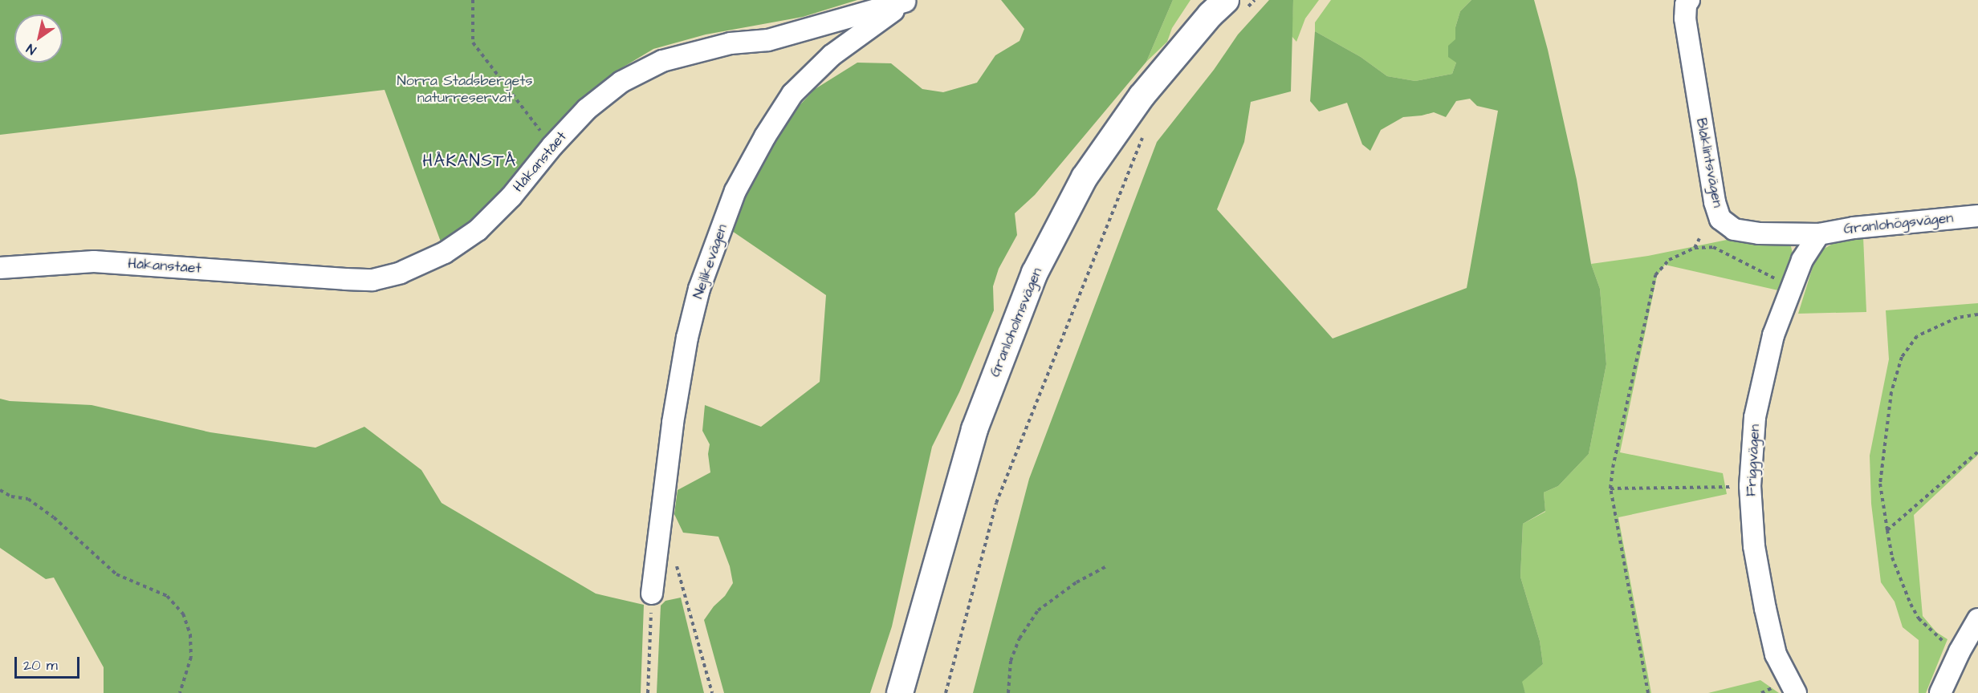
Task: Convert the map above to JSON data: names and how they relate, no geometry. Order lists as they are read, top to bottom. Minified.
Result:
{"streets":{"street":["Håkanstået","Blåklintsvägen","Granlohögsvägen","Nejlikevägen","Granloholmsvägen","Friggvägen"]},"crossings":[["Håkanstået","Nejlikevägen"],["Blåklintsvägen","Granlohögsvägen"],["Blåklintsvägen","Friggvägen"],["Granlohögsvägen","Friggvägen"]],"districts":["HÅKANSTÅ"],"parks":["Norra Stadsbergets naturreservat"],"scale_bar":"20 m","north":"bottom left"}
